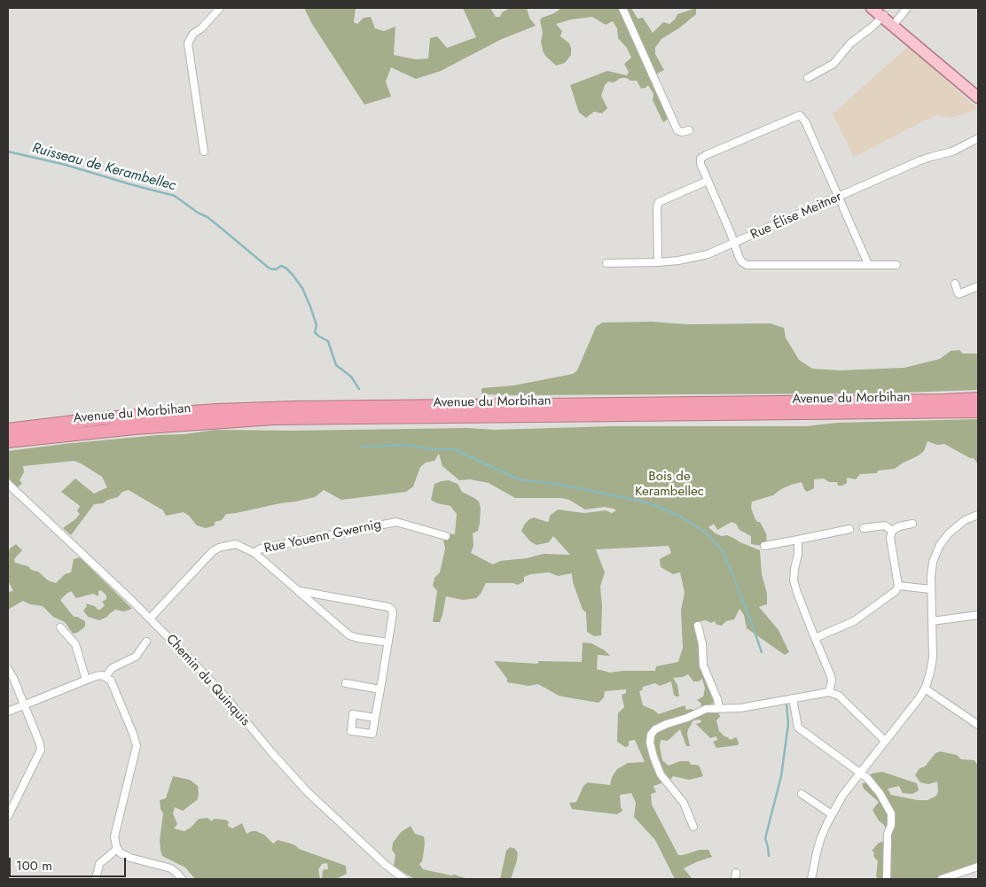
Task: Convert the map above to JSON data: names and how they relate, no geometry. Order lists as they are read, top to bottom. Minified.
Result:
{"streets":{"highway":["Avenue du Morbihan"],"street":["Rue Élise Meitner","Rue Youenn Gwernig","Chemin du Quinquis"]},"crossings":[["Rue Youenn Gwernig","Chemin du Quinquis"]],"water":["Ruisseau de Kerambellec"],"parks":["Bois de Kerambellec"],"scale_bar":"100 m"}
